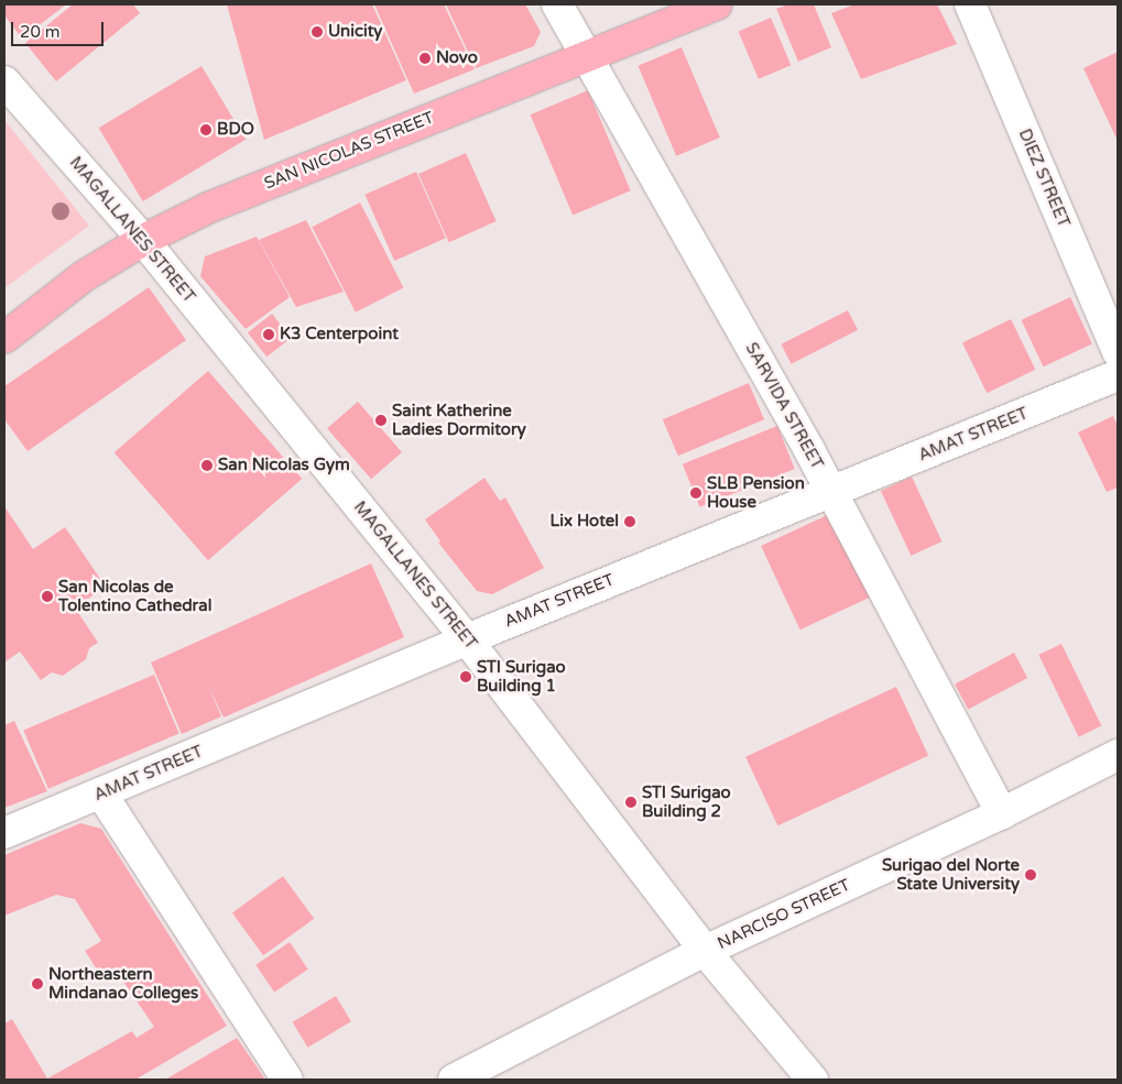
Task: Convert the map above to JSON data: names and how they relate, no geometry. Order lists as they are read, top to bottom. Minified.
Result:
{"streets":{"main road":["SAN NICOLAS STREET"],"street":["DIEZ STREET","MAGALLANES STREET","SARVIDA STREET","AMAT STREET","NARCISO STREET"]},"crossings":[["SAN NICOLAS STREET","MAGALLANES STREET"],["SAN NICOLAS STREET","SARVIDA STREET"],["MAGALLANES STREET","AMAT STREET"],["MAGALLANES STREET","NARCISO STREET"],["SARVIDA STREET","AMAT STREET"],["SARVIDA STREET","NARCISO STREET"]],"places":["Unicity","Novo","BDO","K3 Centerpoint","Saint Katherine Ladies Dormitory","San Nicolas Gym","SLB Pension House","Lix Hotel","San Nicolas de Tolentino Cathedral","STI Surigao Building 1","STI Surigao Building 2","Surigao del Norte State University","Northeastern Mindanao Colleges"],"scale_bar":"20 m"}
